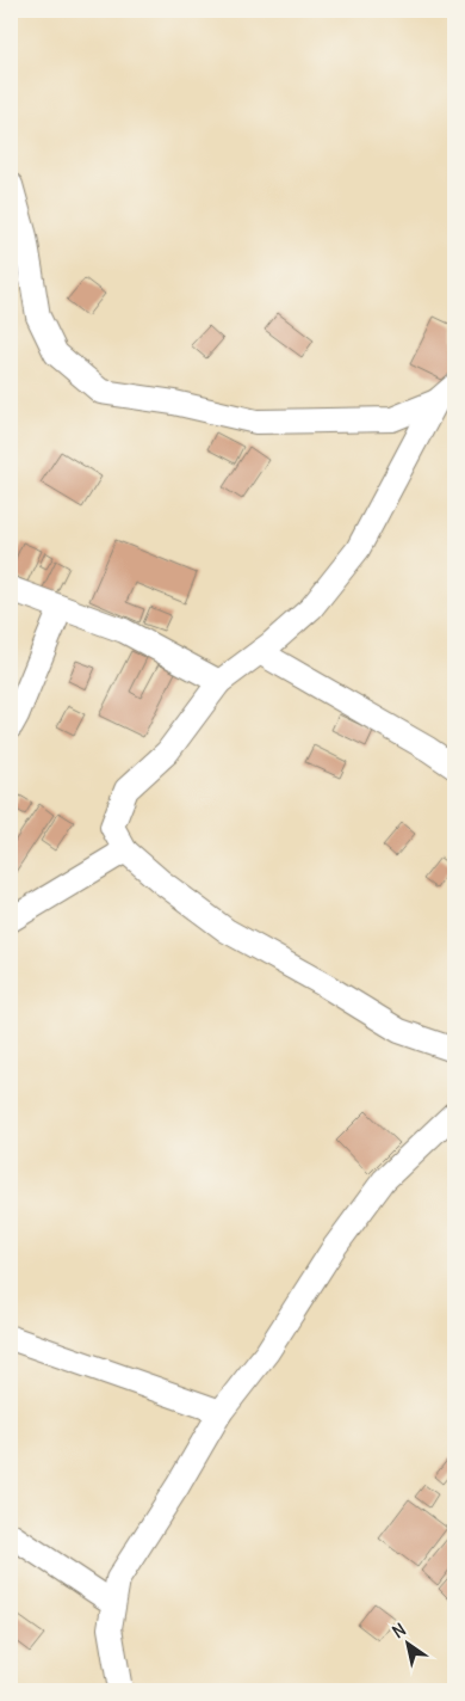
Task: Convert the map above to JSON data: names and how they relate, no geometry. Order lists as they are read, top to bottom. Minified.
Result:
{"north":"top left"}
